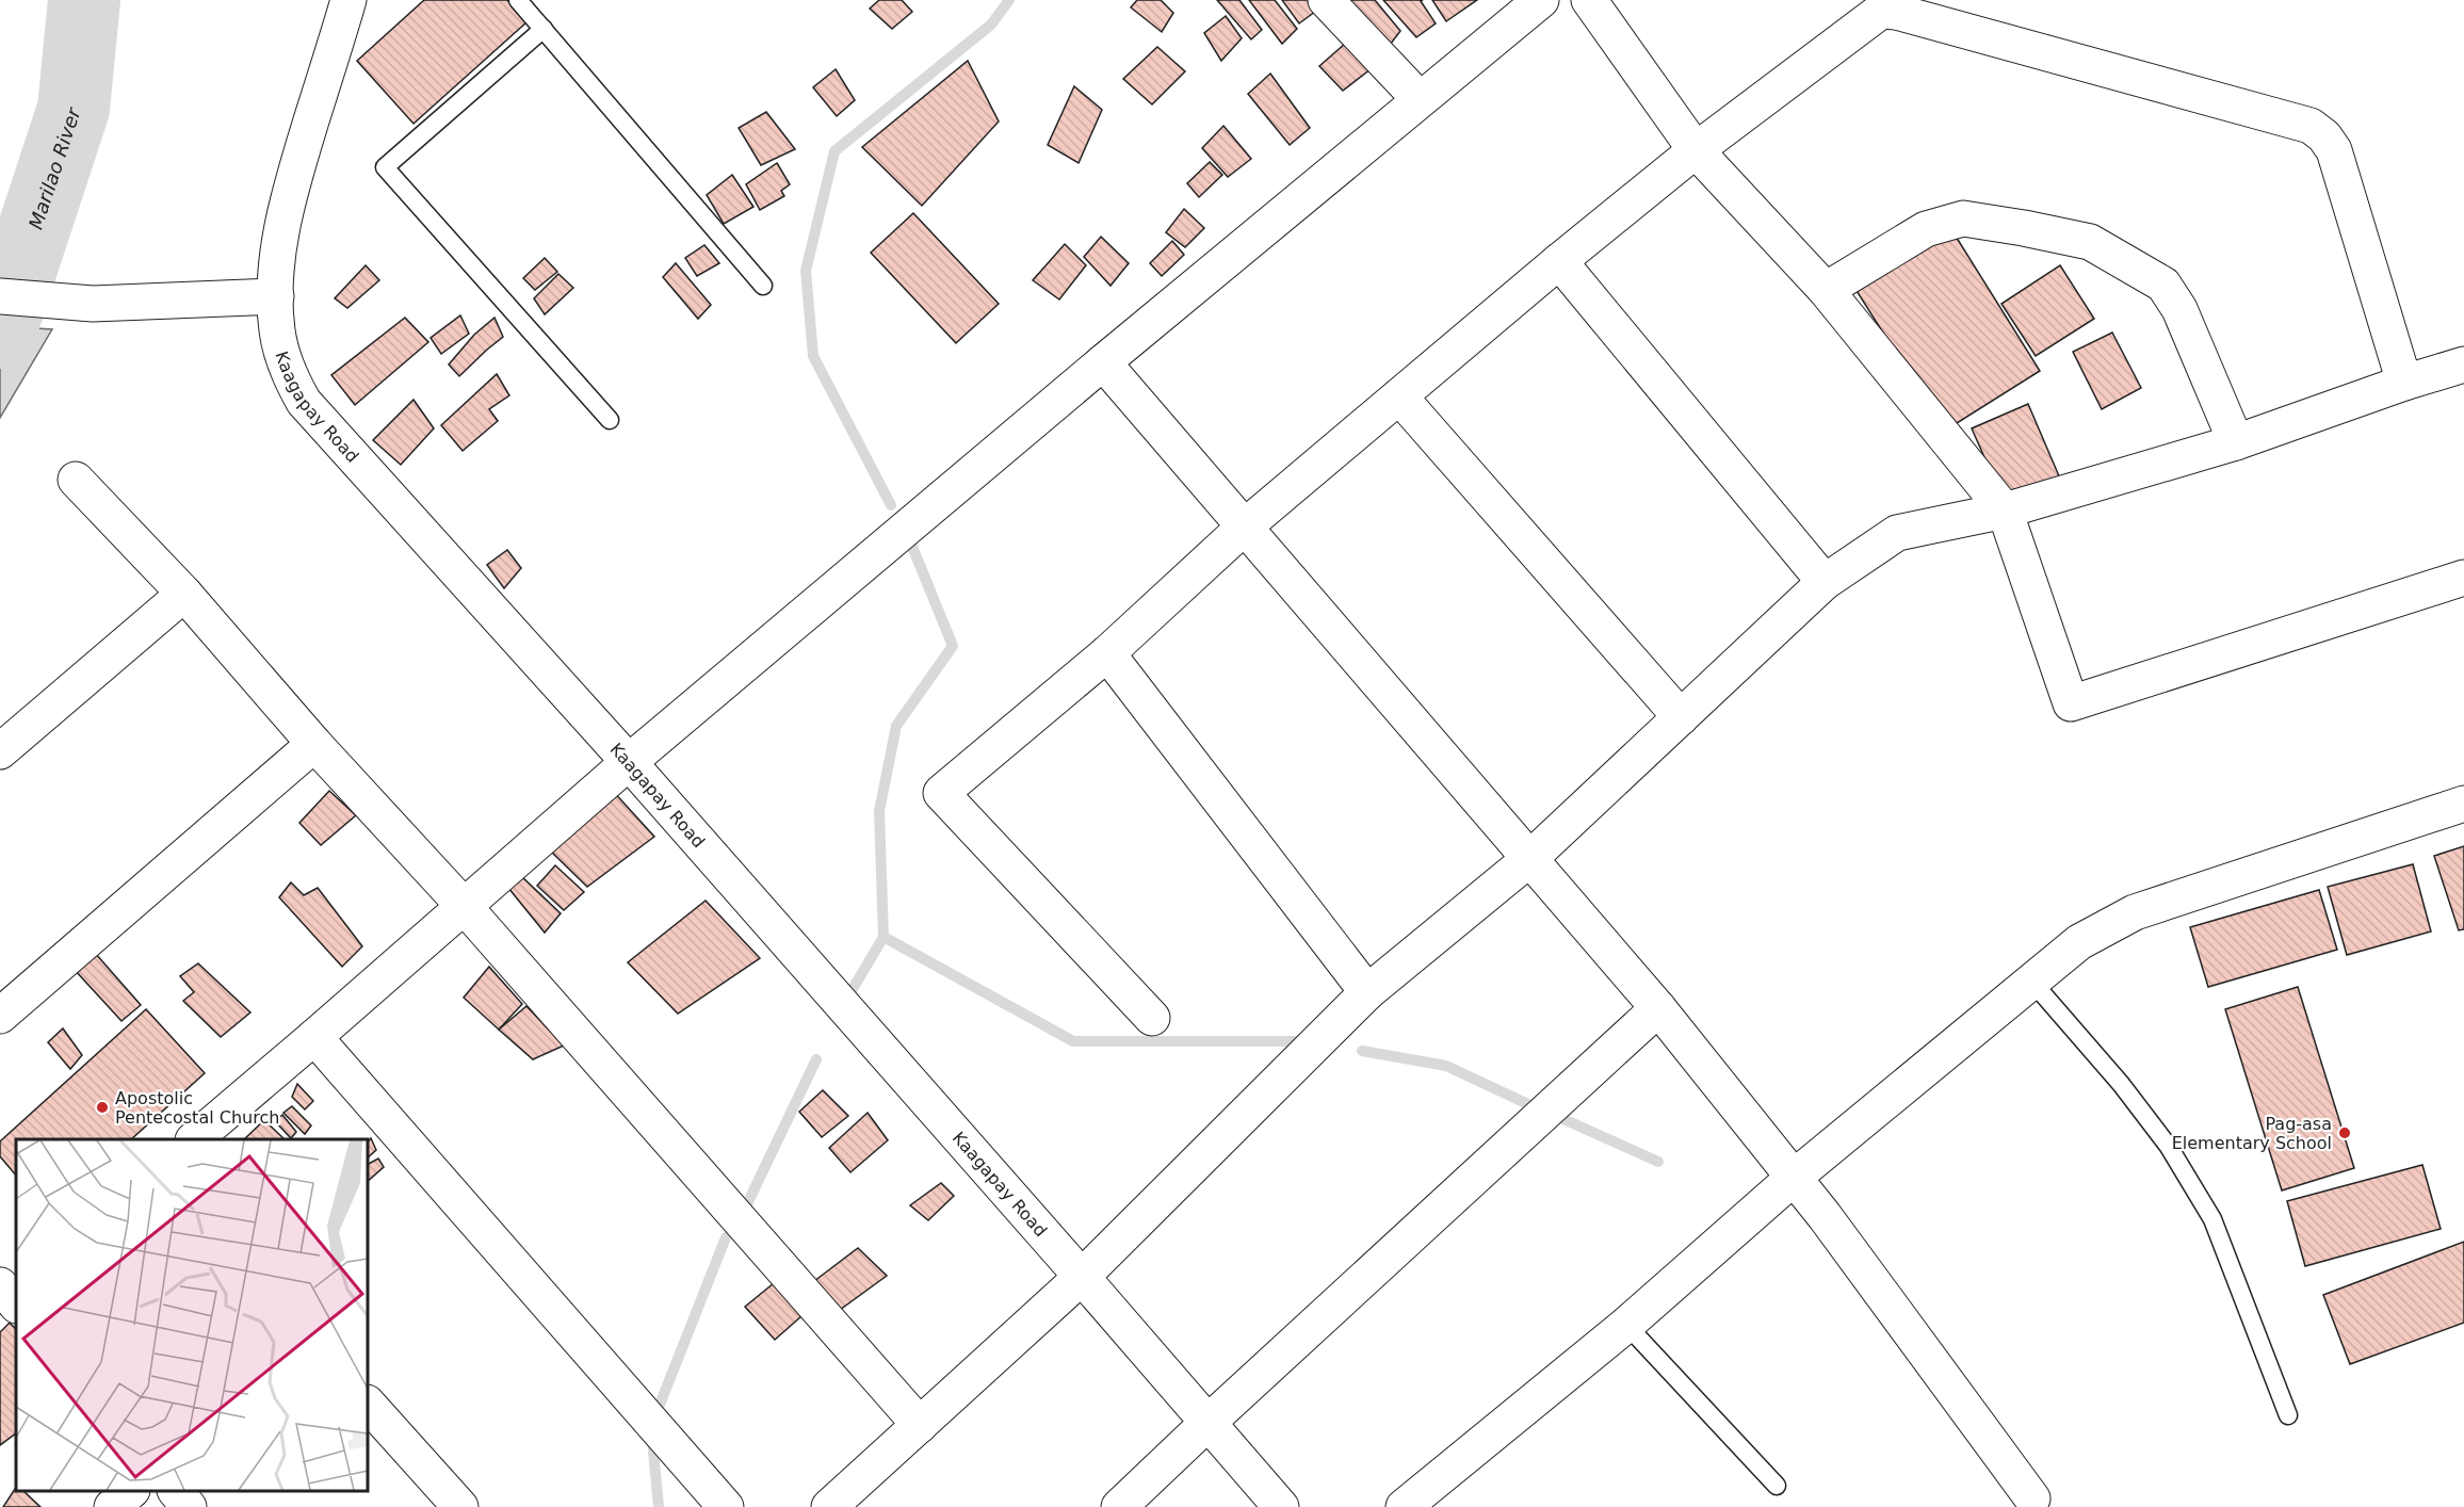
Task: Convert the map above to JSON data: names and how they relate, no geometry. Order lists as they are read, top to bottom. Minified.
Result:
{"streets":{"street":["Kaagapay Road"]},"water":["Marilao River"],"places":["Apostolic Pentecostal Church","Pag-asa Elementary School"]}
